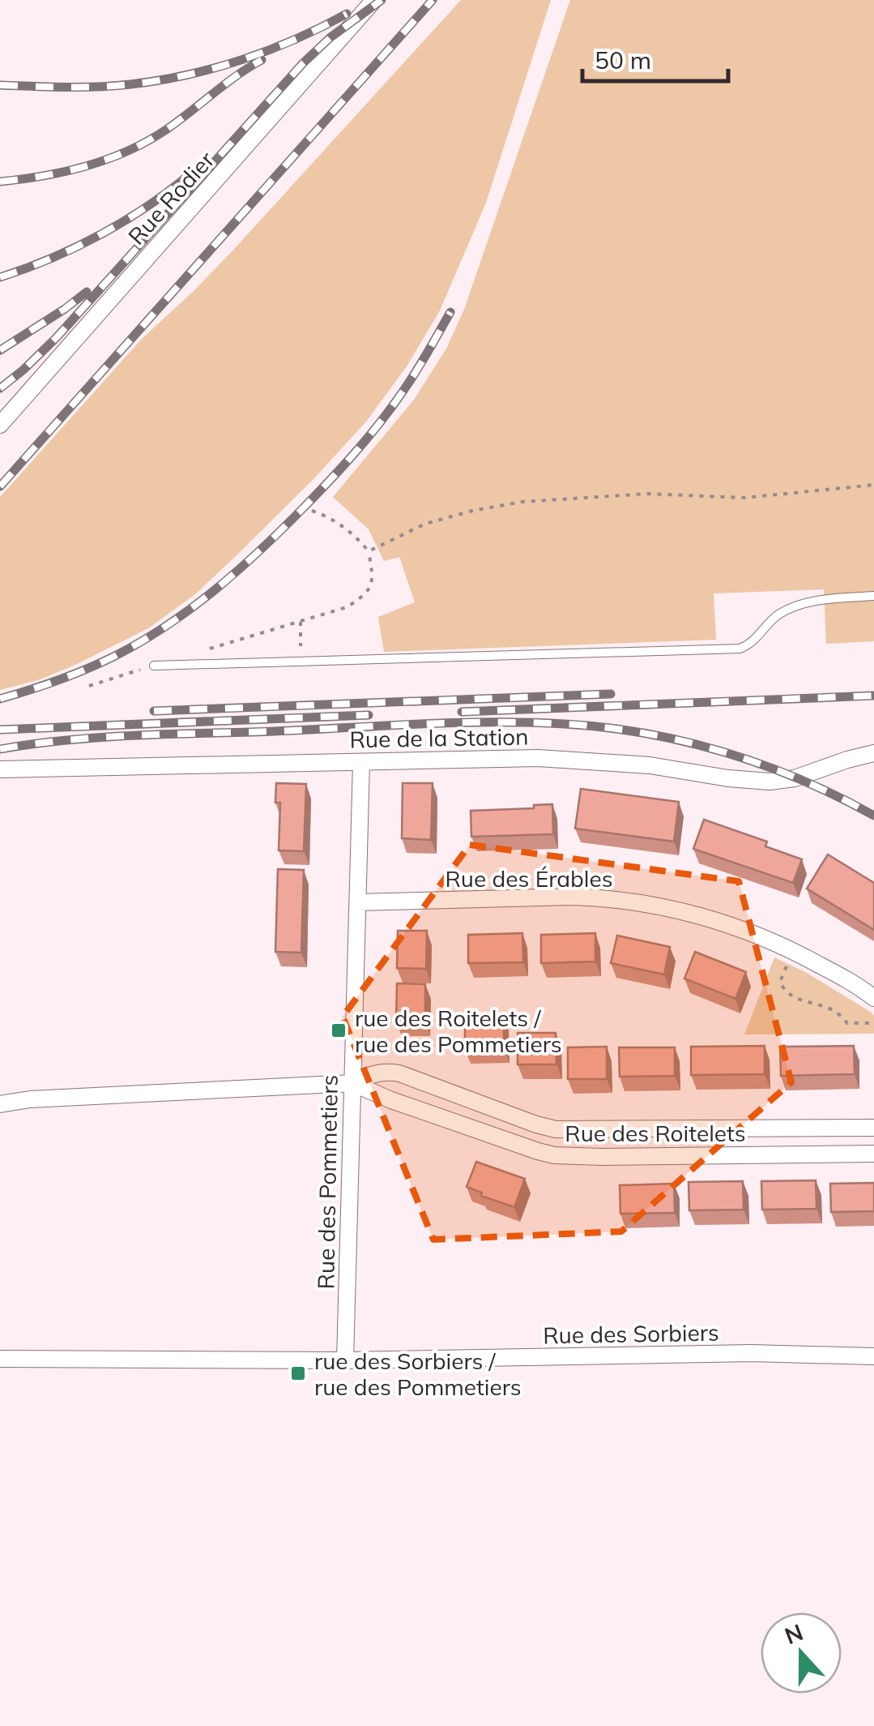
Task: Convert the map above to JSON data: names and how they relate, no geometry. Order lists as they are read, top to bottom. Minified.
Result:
{"streets":{"street":["Rue Rodier","Rue de la Station","Rue des Érables","Rue des Roitelets","Rue des Pommetiers","Rue des Sorbiers"]},"crossings":[["Rue de la Station","Rue des Pommetiers"],["Rue des Érables","Rue des Pommetiers"],["Rue des Roitelets","Rue des Pommetiers"],["Rue des Pommetiers","Rue des Sorbiers"]],"places":{"transit":["rue des Roitelets / rue des Pommetiers","rue des Sorbiers / rue des Pommetiers"]},"scale_bar":"50 m","north":"top"}
